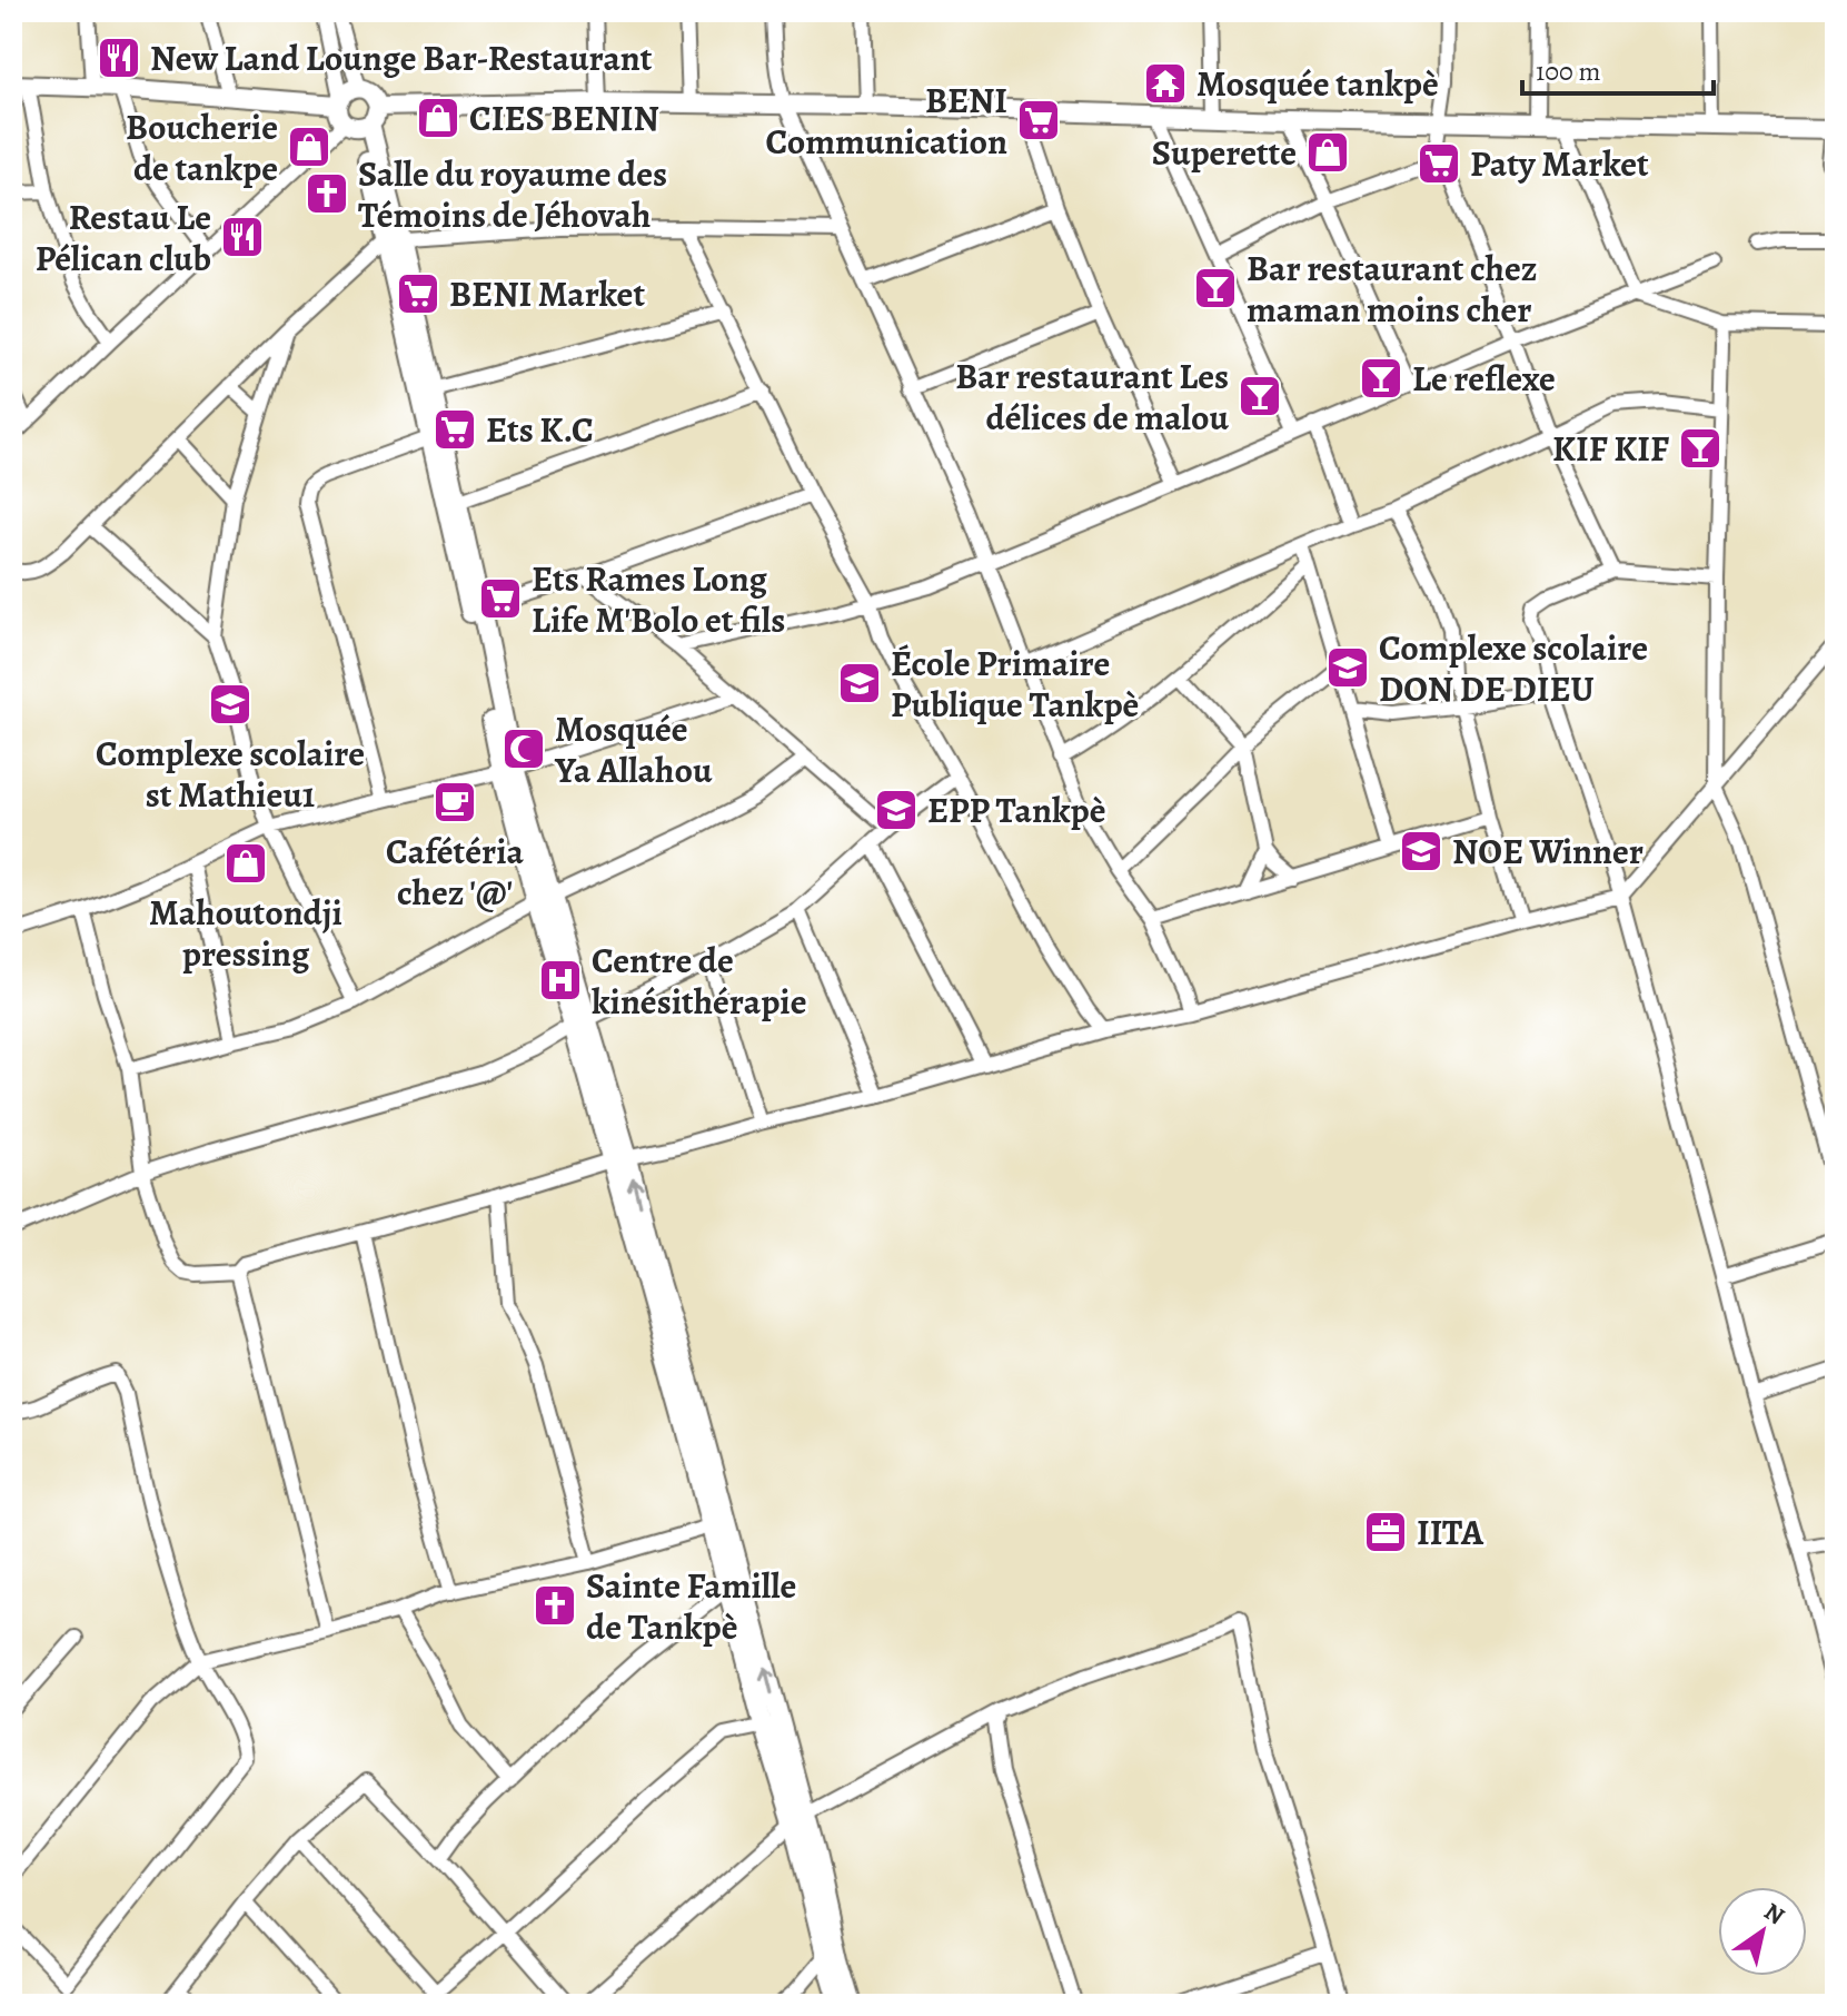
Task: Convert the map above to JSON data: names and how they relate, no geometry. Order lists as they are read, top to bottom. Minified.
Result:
{"places":{"restaurant":["New Land Lounge Bar-Restaurant","Restau Le Pélican club"],"temple":["Mosquée tankpè"],"shop":["CIES BENIN","Boucherie de tankpe","Superette","Mahoutondji pressing"],"supermarket":["BENI Communication","Paty Market","BENI Market","Ets K.C","Ets Rames Long Life M'Bolo et fils"],"church":["Salle du royaume des Témoins de Jéhovah","Sainte Famille de Tankpè"],"bar":["Bar restaurant chez maman moins cher","Le reflexe","Bar restaurant Les délices de malou","KIF KIF"],"school or university":["Complexe scolaire DON DE DIEU","École Primaire Publique Tankpè","Complexe scolaire st Mathieu1","EPP Tankpè","NOE Winner"],"mosque":["Mosquée Ya Allahou"],"cafe":["Cafétéria chez '@'"],"hospital":["Centre de kinésithérapie"],"office":["IITA"]},"scale_bar":"100 m","north":"top right"}
